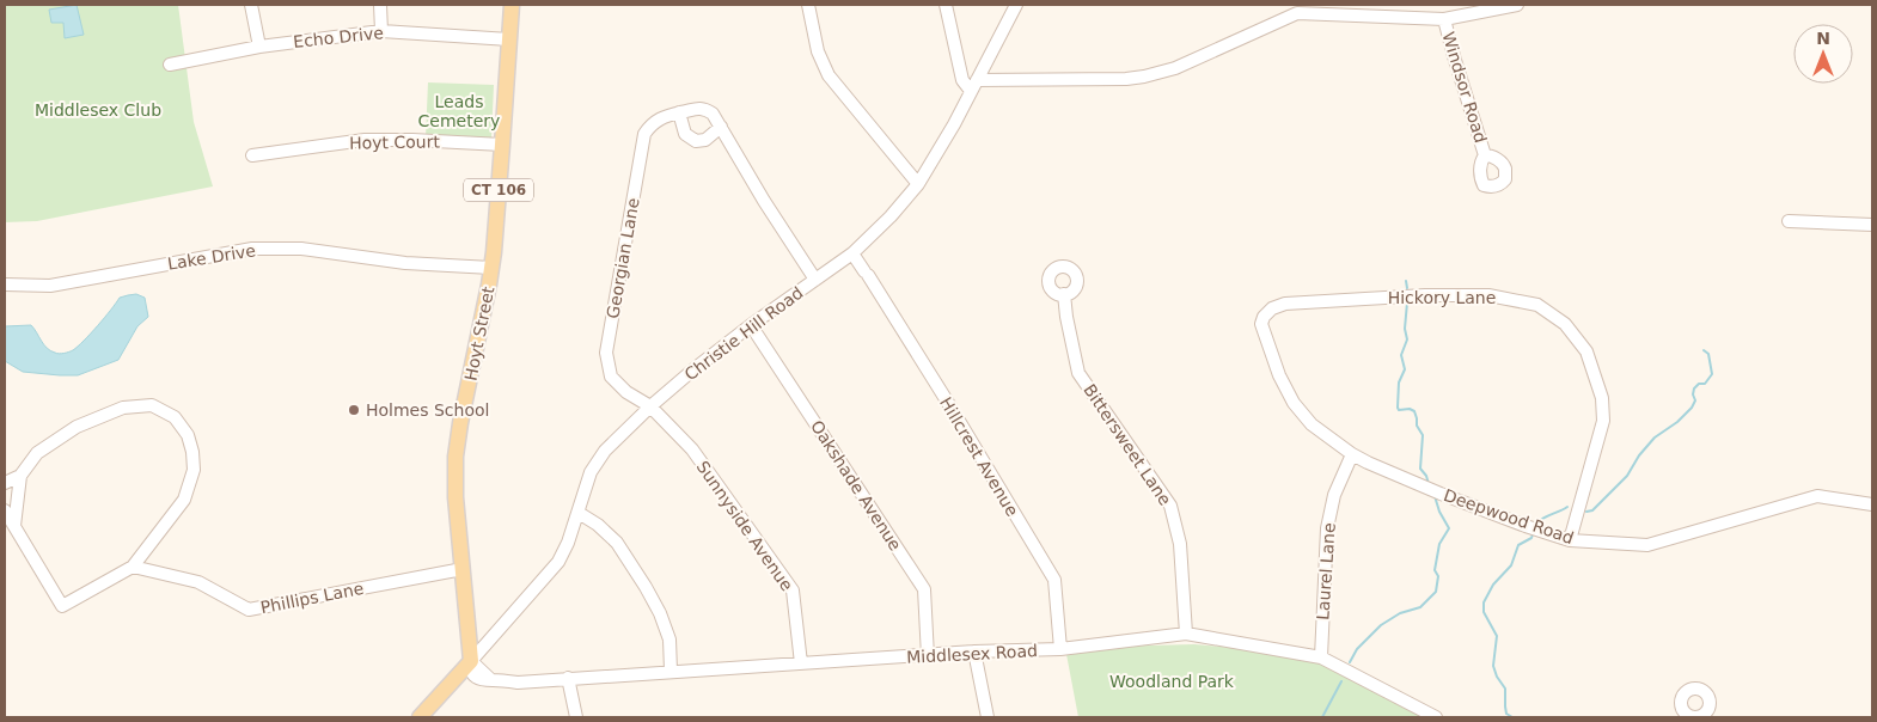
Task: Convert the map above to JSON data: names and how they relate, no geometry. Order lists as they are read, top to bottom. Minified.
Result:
{"streets":{"main road":["CT 106","Hoyt Street"],"street":["Echo Drive","Windsor Road","Hoyt Court","Lake Drive","Georgian Lane","Hickory Lane","Christie Hill Road","Bittersweet Lane","Hillcrest Avenue","Oakshade Avenue","Deepwood Road","Sunnyside Avenue","Laurel Lane","Phillips Lane","Middlesex Road"]},"crossings":[["Echo Drive","Hoyt Street"],["Hoyt Court","Hoyt Street"],["Lake Drive","Hoyt Street"],["Georgian Lane","Christie Hill Road"],["Georgian Lane","Sunnyside Avenue"],["Hickory Lane","Deepwood Road"],["Hoyt Street","Christie Hill Road"],["Hoyt Street","Phillips Lane"],["Hoyt Street","Middlesex Road"],["Christie Hill Road","Hillcrest Avenue"],["Christie Hill Road","Oakshade Avenue"],["Christie Hill Road","Sunnyside Avenue"],["Christie Hill Road","Middlesex Road"],["Bittersweet Lane","Middlesex Road"],["Hillcrest Avenue","Middlesex Road"],["Oakshade Avenue","Middlesex Road"],["Deepwood Road","Laurel Lane"],["Sunnyside Avenue","Middlesex Road"],["Laurel Lane","Middlesex Road"]],"parks":["Leads Cemetery","Middlesex Club","Woodland Park"],"places":["Holmes School"],"north":"top"}
